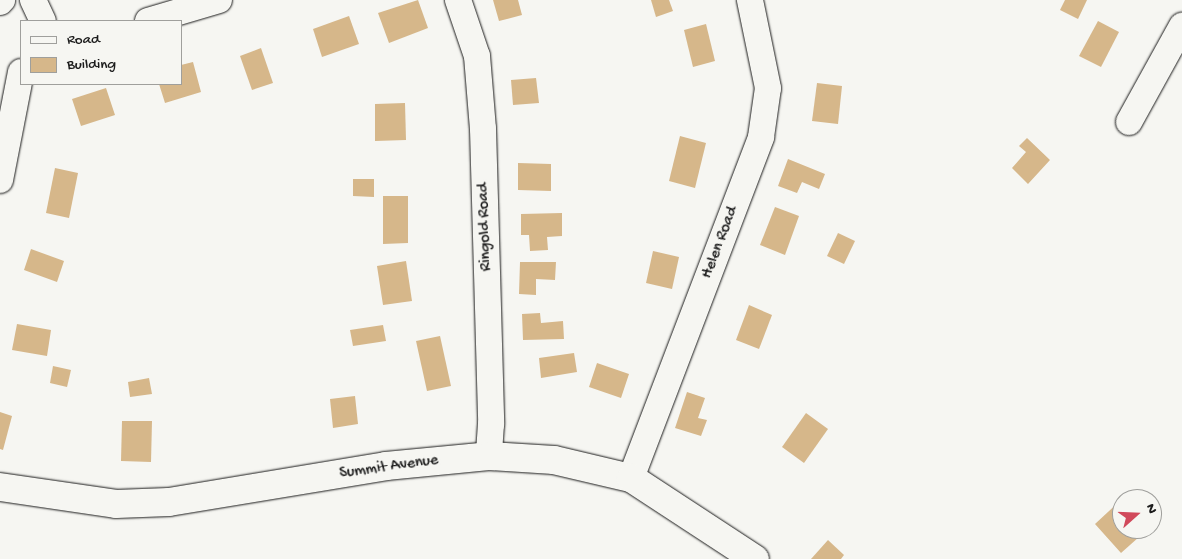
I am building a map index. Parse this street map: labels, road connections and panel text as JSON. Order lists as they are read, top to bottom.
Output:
{
  "streets": {
    "main road": ["Summit Avenue"],
    "street": ["Ringold Road", "Helen Road"]
  },
  "crossings": [
    ["Ringold Road", "Summit Avenue"],
    ["Helen Road", "Summit Avenue"]
  ],
  "legend": ["Road", "Building"],
  "north": "right"
}
